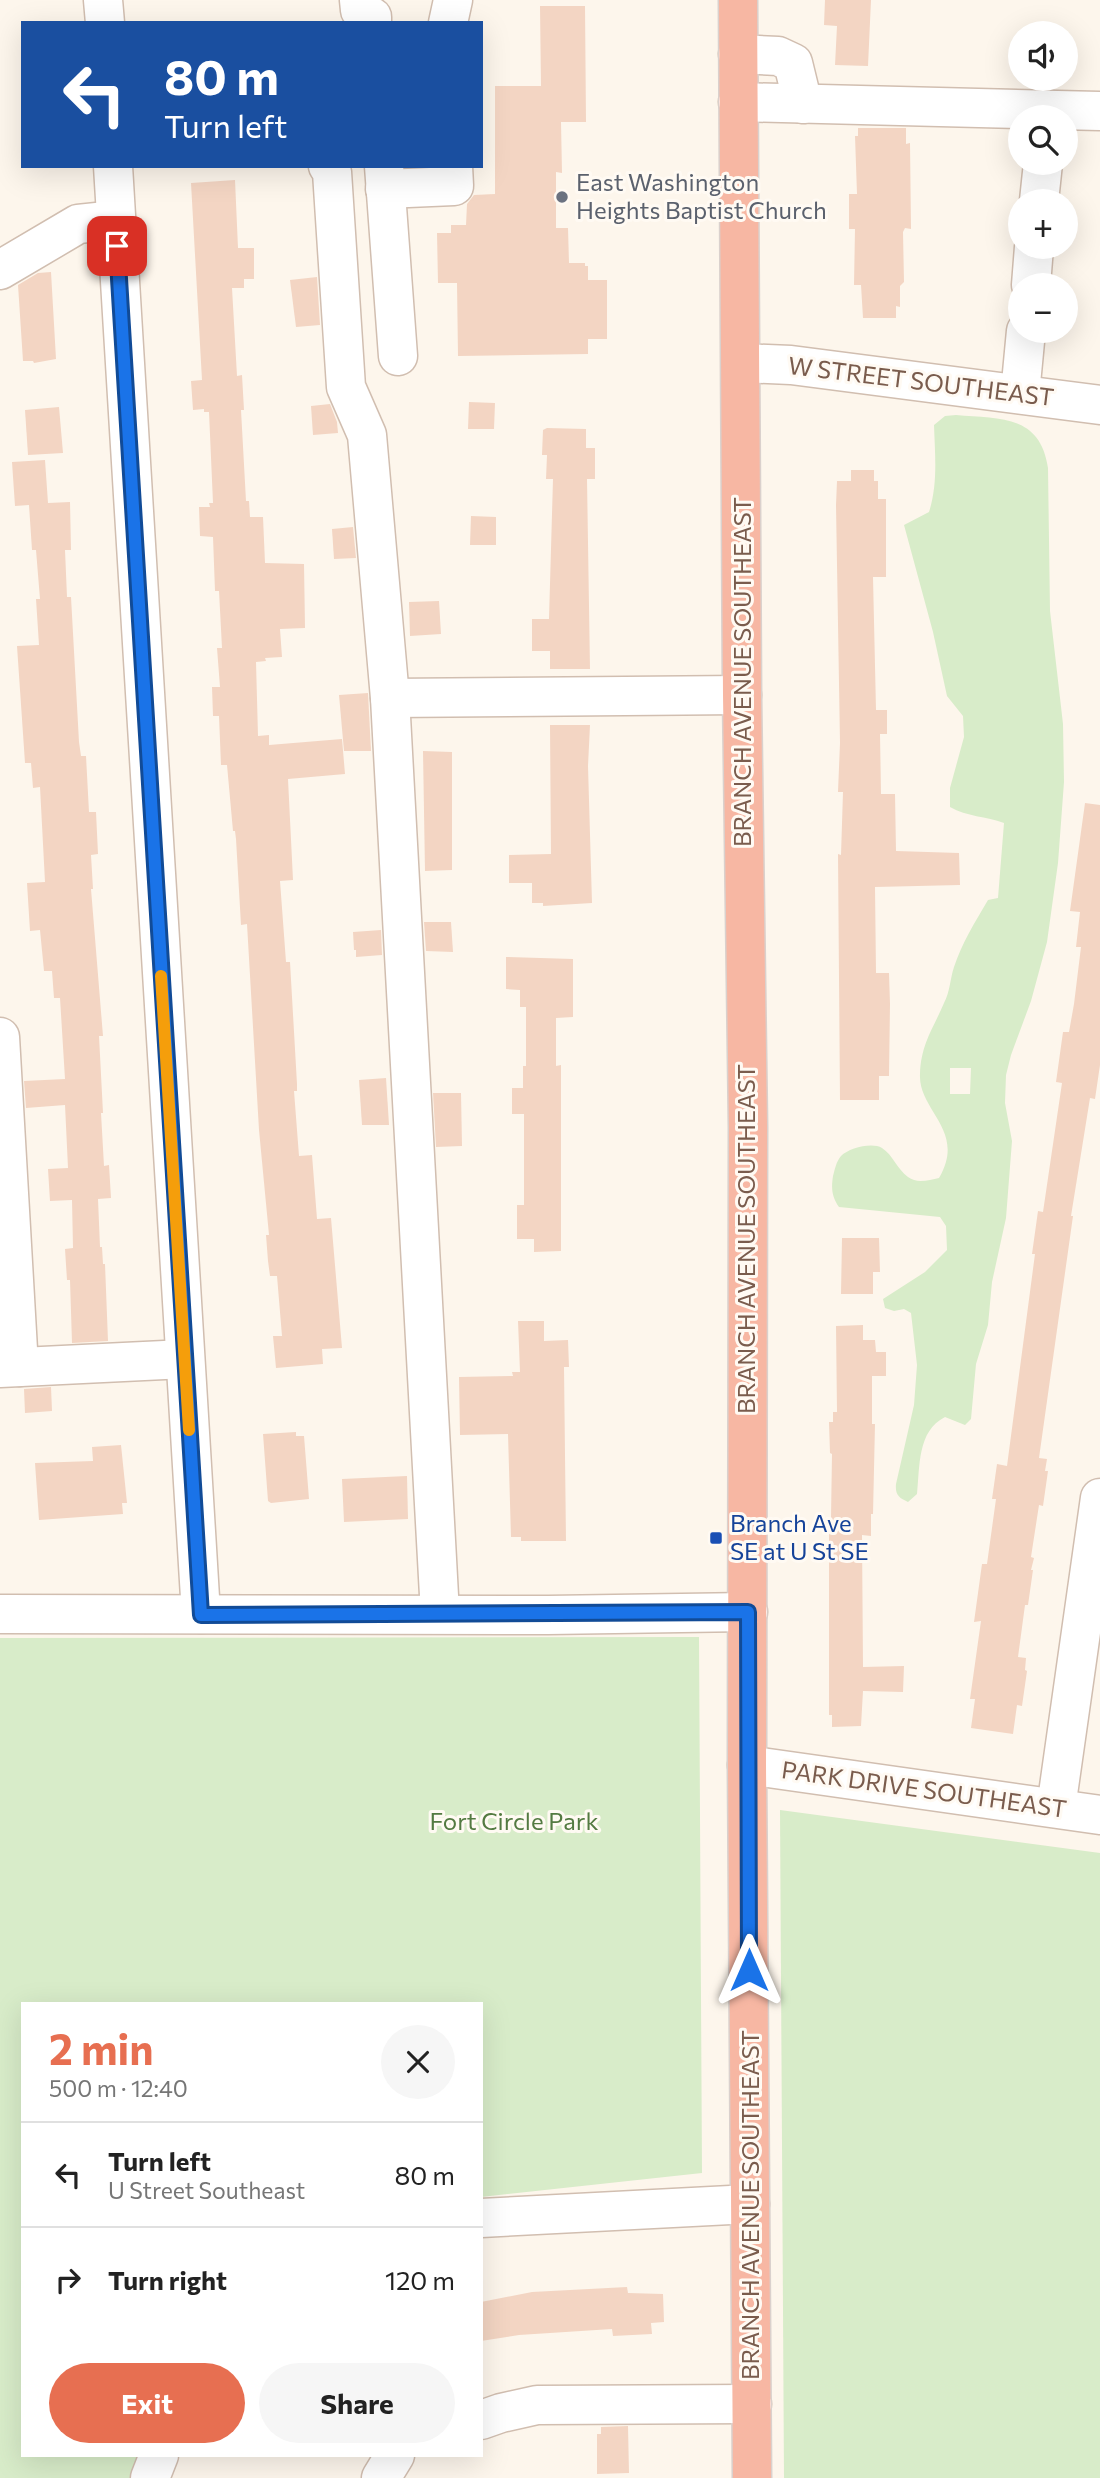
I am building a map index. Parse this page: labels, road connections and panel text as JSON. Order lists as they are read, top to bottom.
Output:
{
  "streets": {
    "highway": ["BRANCH AVENUE SOUTHEAST"],
    "street": ["W STREET SOUTHEAST", "PARK DRIVE SOUTHEAST"]
  },
  "crossings": [
    ["W STREET SOUTHEAST", "BRANCH AVENUE SOUTHEAST"],
    ["BRANCH AVENUE SOUTHEAST", "PARK DRIVE SOUTHEAST"]
  ],
  "parks": ["Fort Circle Park"],
  "places": {
    "other": ["East Washington Heights Baptist Church"],
    "transit": ["Branch Ave SE at U St SE"]
  },
  "page": {
    "map_buttons": ["+", "−"],
    "turn": ["80 m", "Turn left"],
    "heading": ["2 min", "500 m · 12:40"],
    "list": [
      {
        "name": "Turn left",
        "note": "U Street Southeast",
        "value": "80 m"
      },
      {
        "name": "Turn right",
        "value": "120 m"
      }
    ],
    "buttons": ["Exit", "Share"]
  }
}
